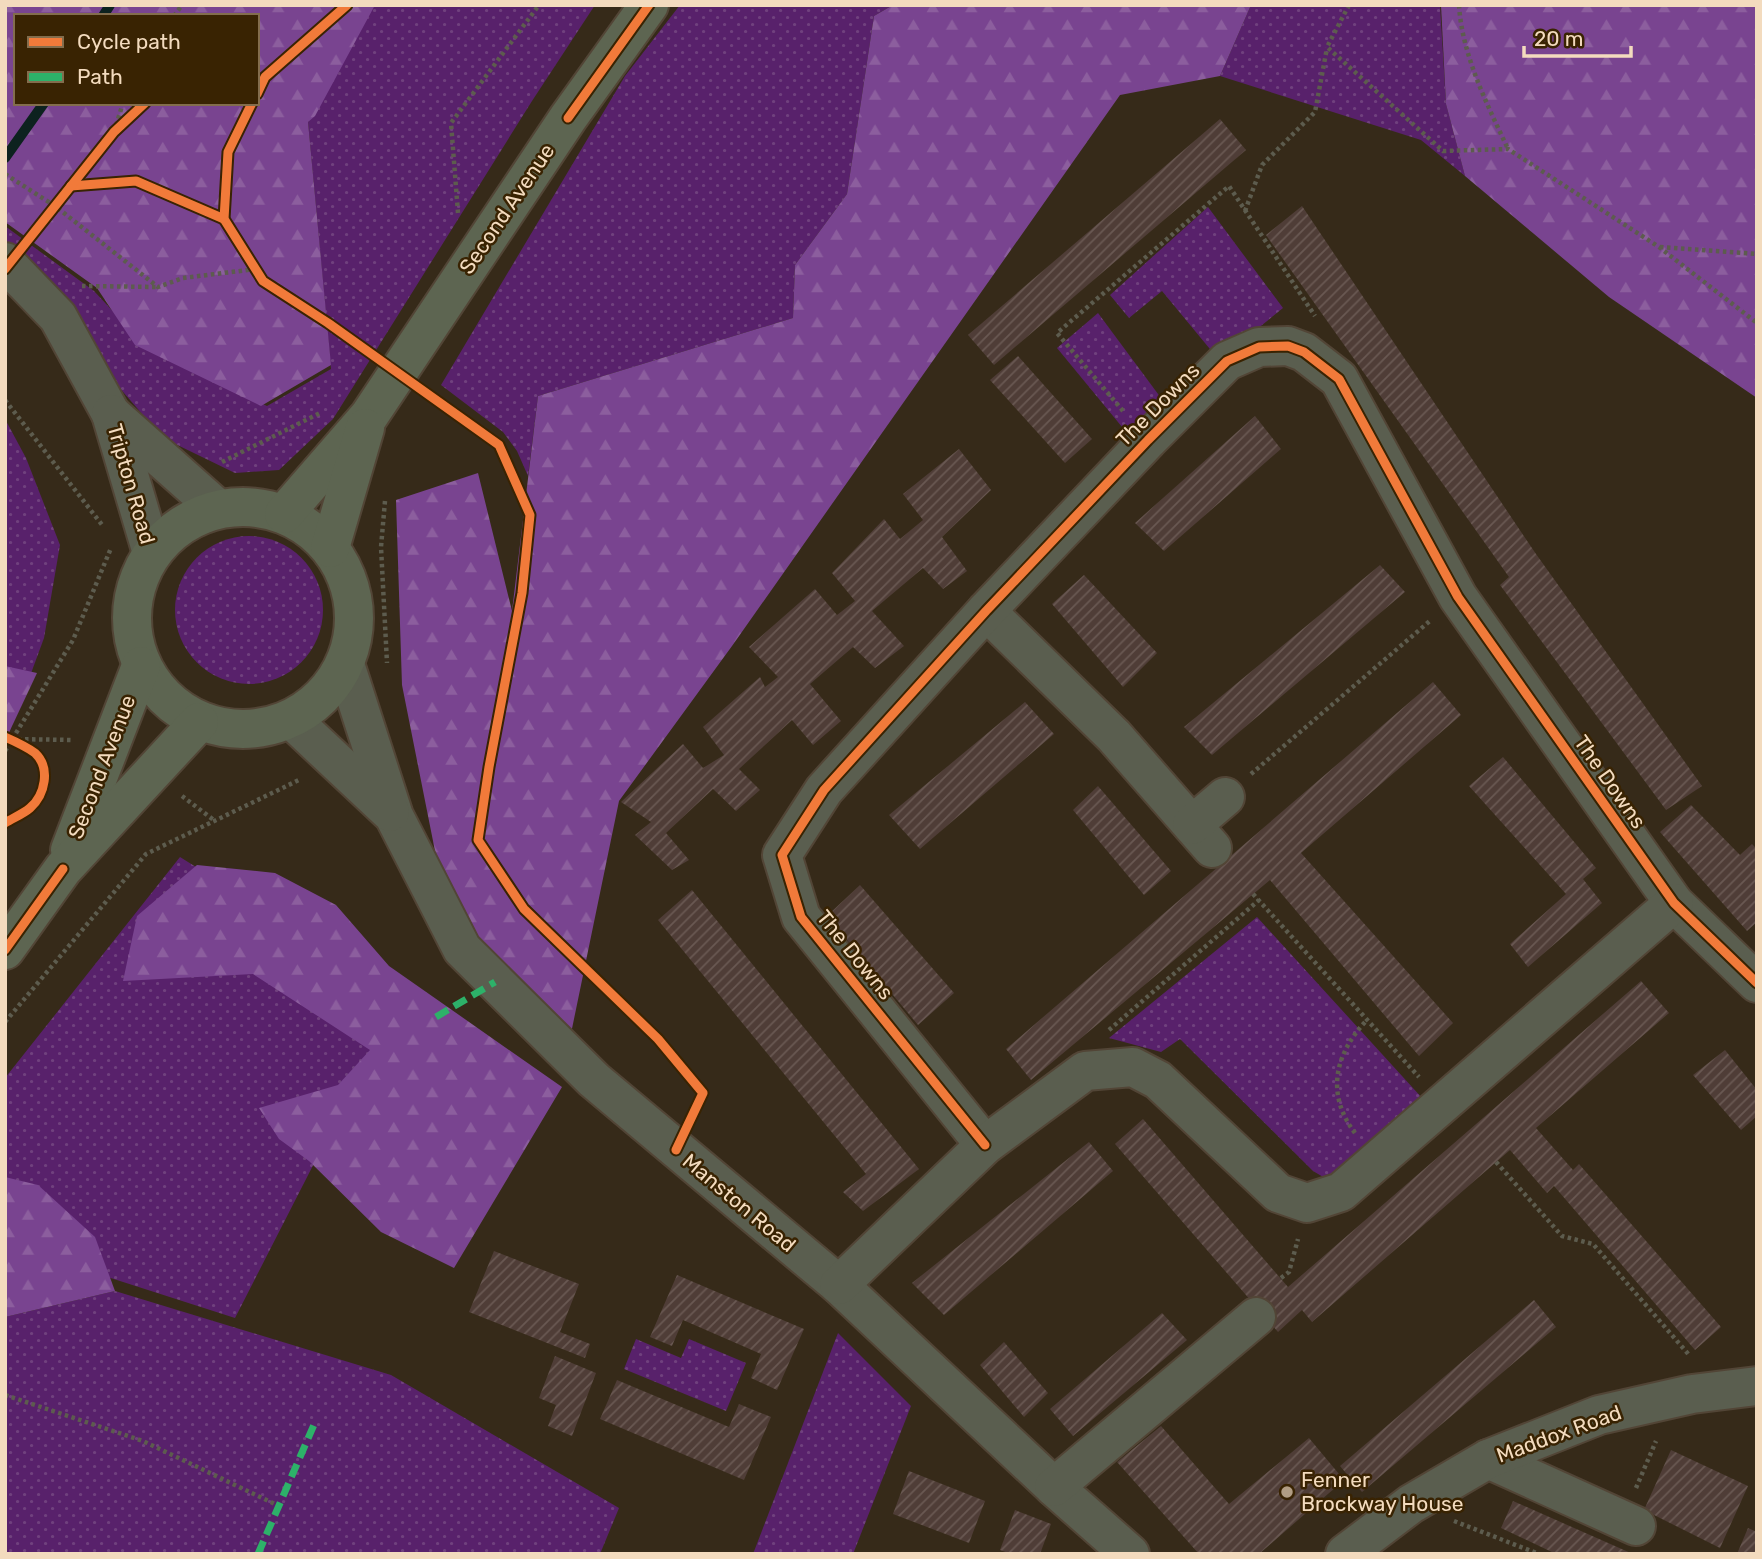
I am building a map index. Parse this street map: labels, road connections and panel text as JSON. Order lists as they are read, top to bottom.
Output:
{
  "streets": {
    "main road": ["Second Avenue"],
    "street": [
      "The Downs",
      "Tripton Road",
      "Manston Road",
      "Maddox Road"
    ]
  },
  "crossings": [
    ["Second Avenue", "Tripton Road"],
    ["Second Avenue", "Manston Road"],
    ["Tripton Road", "Manston Road"]
  ],
  "places": ["Fenner Brockway House"],
  "legend": ["Cycle path", "Path"],
  "scale_bar": "20 m"
}
